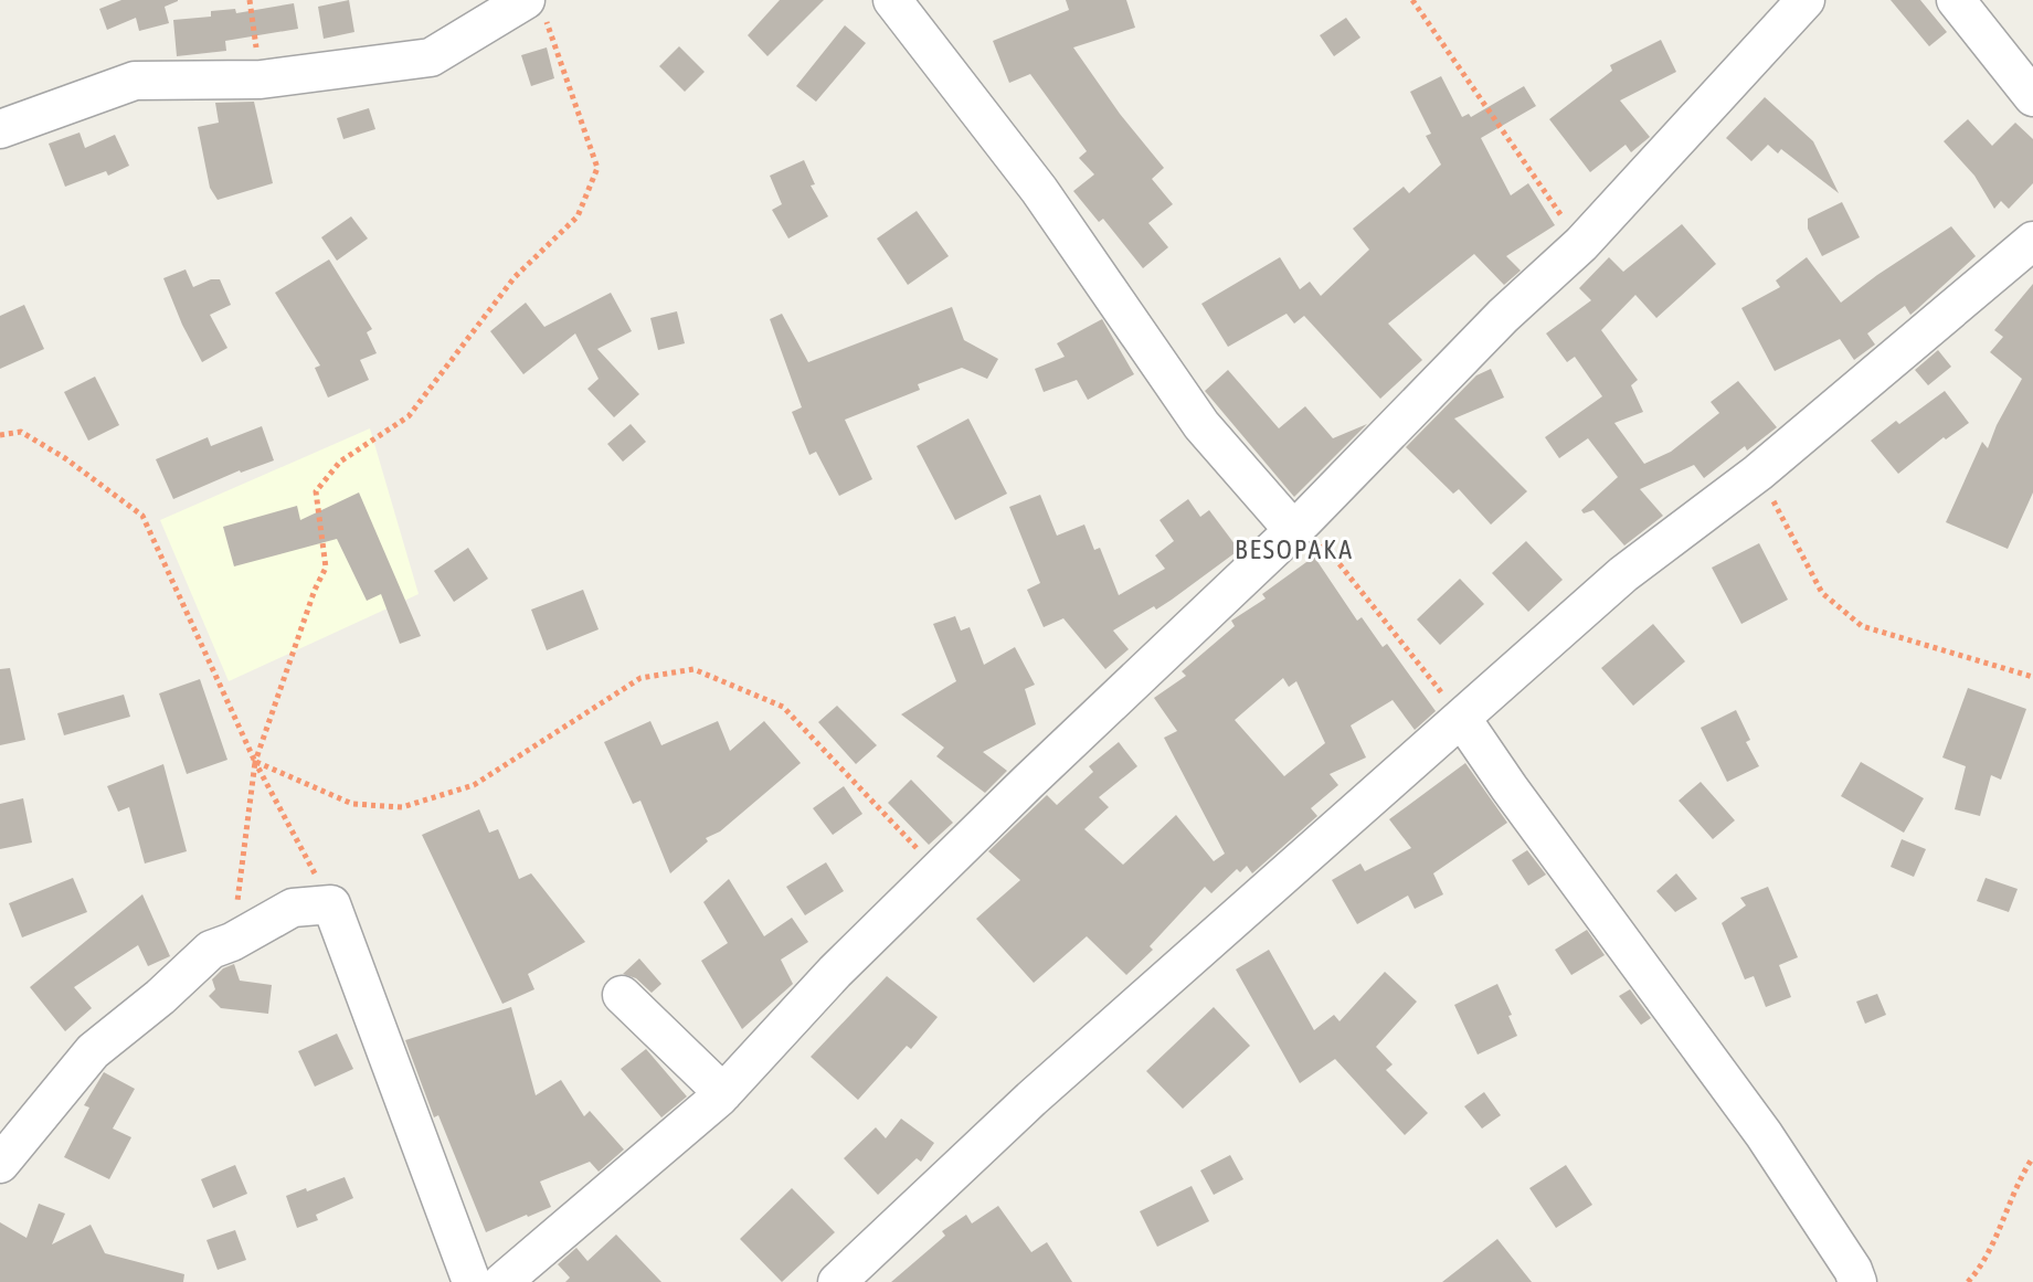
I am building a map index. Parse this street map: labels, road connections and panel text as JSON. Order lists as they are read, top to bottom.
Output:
{
  "districts": ["BESOPAKA"]
}
